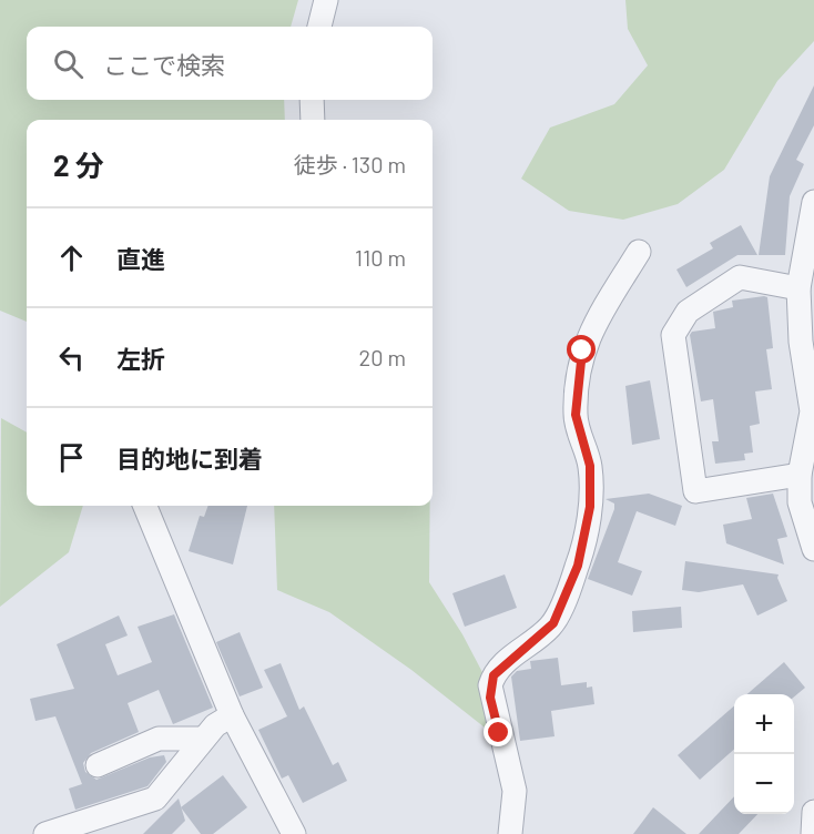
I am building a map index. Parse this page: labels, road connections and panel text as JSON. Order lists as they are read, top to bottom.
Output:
{
  "page": {
    "search": "ここで検索",
    "heading": ["2 分", "徒歩 · 130 m"],
    "list": [
      ["直進", "110 m"],
      ["左折", "20 m"],
      "目的地に到着"
    ],
    "map_buttons": ["+", "−"]
  }
}
